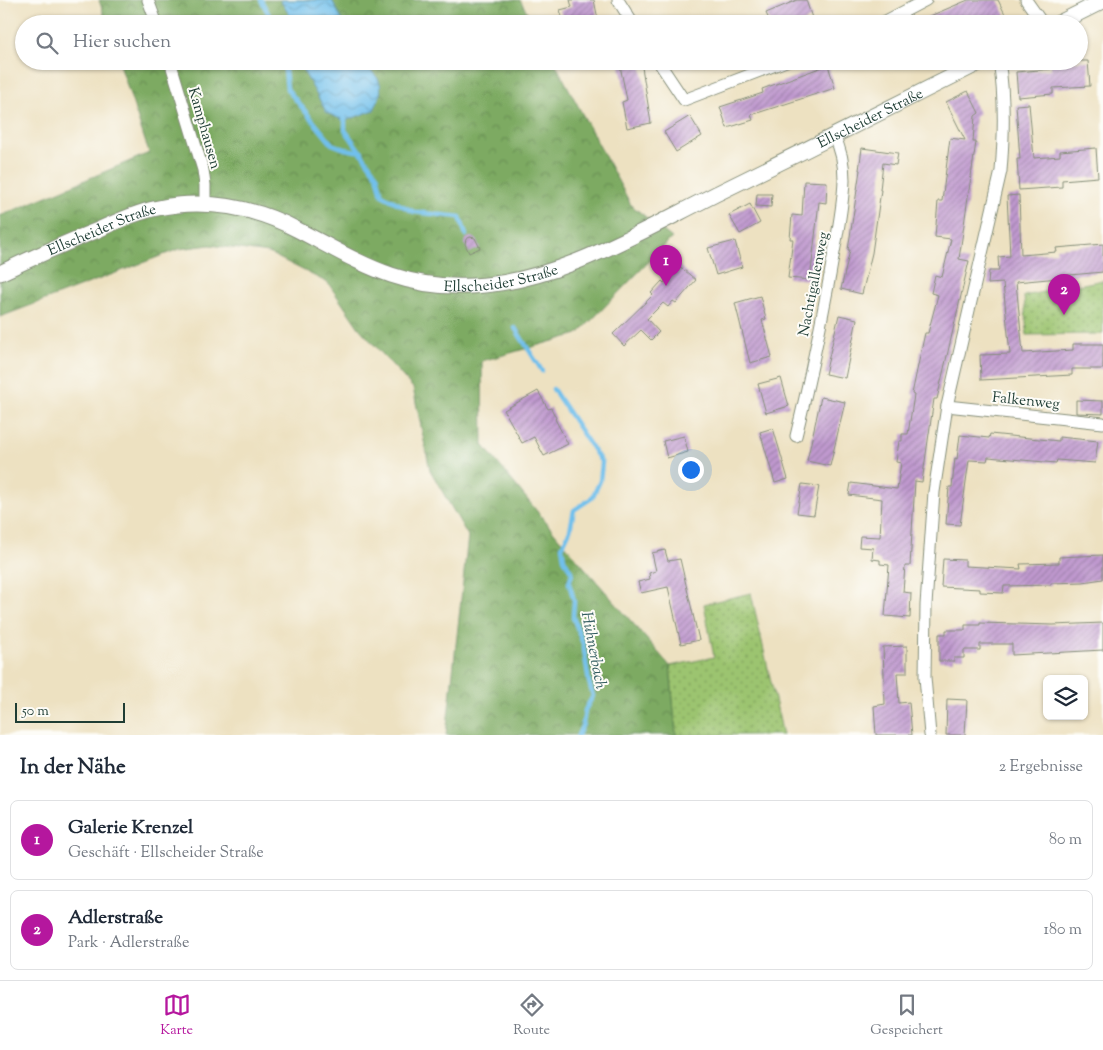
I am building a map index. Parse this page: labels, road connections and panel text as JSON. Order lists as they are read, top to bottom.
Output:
{
  "streets": {
    "street": [
      "Ellscheider Straße",
      "Kamphausen",
      "Nachtigallenweg",
      "Falkenweg"
    ]
  },
  "crossings": [
    ["Ellscheider Straße", "Kamphausen"],
    ["Ellscheider Straße", "Nachtigallenweg"]
  ],
  "water": ["Hühnerbach"],
  "scale_bar": "50 m",
  "page": {
    "search": "Hier suchen",
    "pins": ["1", "2"],
    "scale": "50 m",
    "heading": ["In der Nähe", "2 Ergebnisse"],
    "list": [
      {
        "mark": "1",
        "name": "Galerie Krenzel",
        "note": "Geschäft · Ellscheider Straße",
        "value": "80 m"
      },
      {
        "mark": "2",
        "name": "Adlerstraße",
        "note": "Park · Adlerstraße",
        "value": "180 m"
      }
    ],
    "nav": ["Karte", "Route", "Gespeichert"]
  }
}
